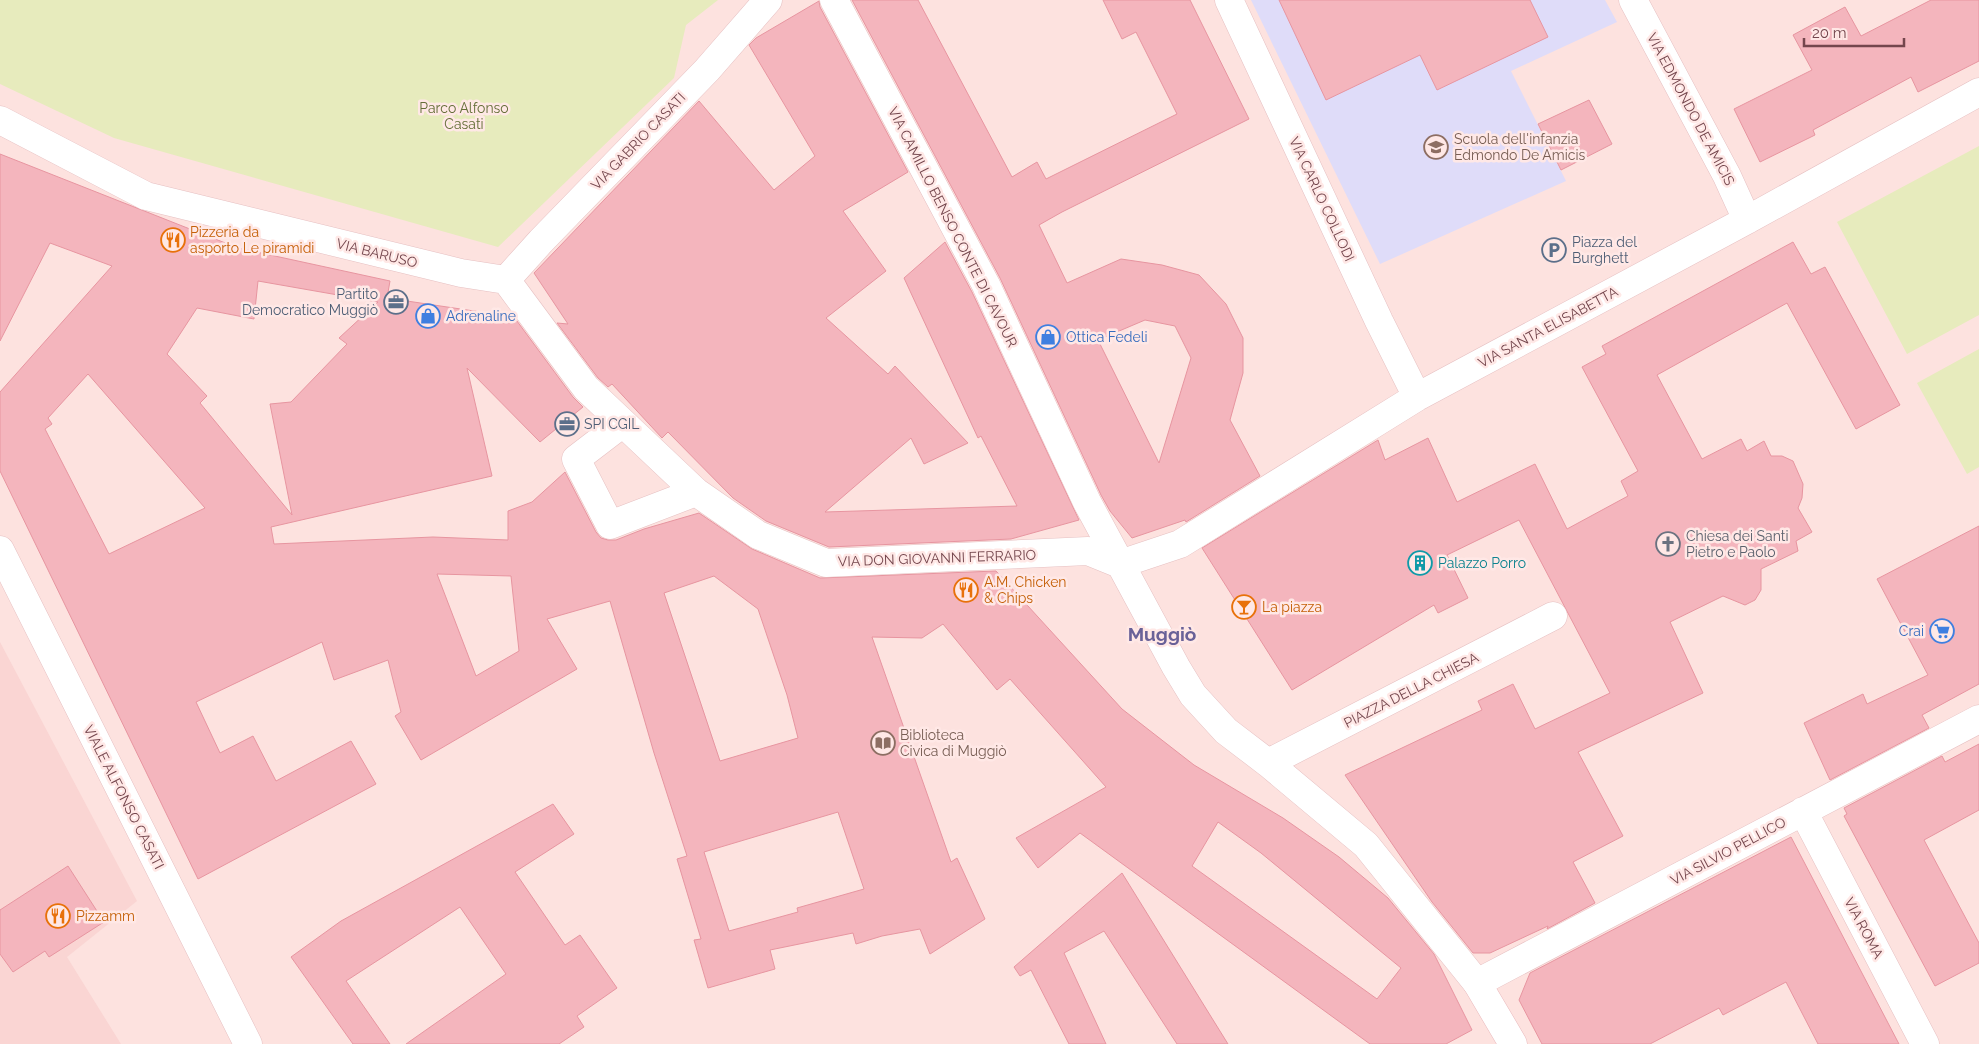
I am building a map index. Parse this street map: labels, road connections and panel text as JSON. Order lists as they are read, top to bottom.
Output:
{
  "streets": {
    "street": [
      "VIA EDMONDO DE AMICIS",
      "VIA GABRIO CASATI",
      "VIA CARLO COLLODI",
      "VIA CAMILLO BENSO CONTE DI CAVOUR",
      "VIA BARUSO",
      "VIA SANTA ELISABETTA",
      "VIA DON GIOVANNI FERRARIO",
      "PIAZZA DELLA CHIESA",
      "VIALE ALFONSO CASATI",
      "VIA SILVIO PELLICO",
      "VIA ROMA"
    ]
  },
  "crossings": [
    ["VIA EDMONDO DE AMICIS", "VIA SANTA ELISABETTA"],
    ["VIA GABRIO CASATI", "VIA BARUSO"],
    ["VIA GABRIO CASATI", "VIA DON GIOVANNI FERRARIO"],
    ["VIA CARLO COLLODI", "VIA SANTA ELISABETTA"],
    ["VIA CAMILLO BENSO CONTE DI CAVOUR", "VIA SANTA ELISABETTA"],
    ["VIA CAMILLO BENSO CONTE DI CAVOUR", "VIA DON GIOVANNI FERRARIO"],
    ["VIA CAMILLO BENSO CONTE DI CAVOUR", "PIAZZA DELLA CHIESA"],
    ["VIA CAMILLO BENSO CONTE DI CAVOUR", "VIA SILVIO PELLICO"],
    ["VIA BARUSO", "VIA DON GIOVANNI FERRARIO"],
    ["VIA SANTA ELISABETTA", "VIA DON GIOVANNI FERRARIO"],
    ["VIA SILVIO PELLICO", "VIA ROMA"]
  ],
  "districts": ["Muggiò"],
  "parks": ["Parco Alfonso Casati"],
  "places": {
    "school or university": ["Scuola dell'infanzia Edmondo De Amicis"],
    "restaurant": ["Pizzeria da asporto Le piramidi", "A.M. Chicken & Chips", "Pizzamm"],
    "parking": ["Piazza del Burghett"],
    "office": ["Partito Democratico Muggiò", "SPI CGIL"],
    "shop": ["Adrenaline", "Ottica Fedeli"],
    "church": ["Chiesa dei Santi Pietro e Paolo"],
    "building": ["Palazzo Porro"],
    "bar": ["La piazza"],
    "supermarket": ["Crai"],
    "library": ["Biblioteca Civica di Muggiò"]
  },
  "scale_bar": "20 m"
}
